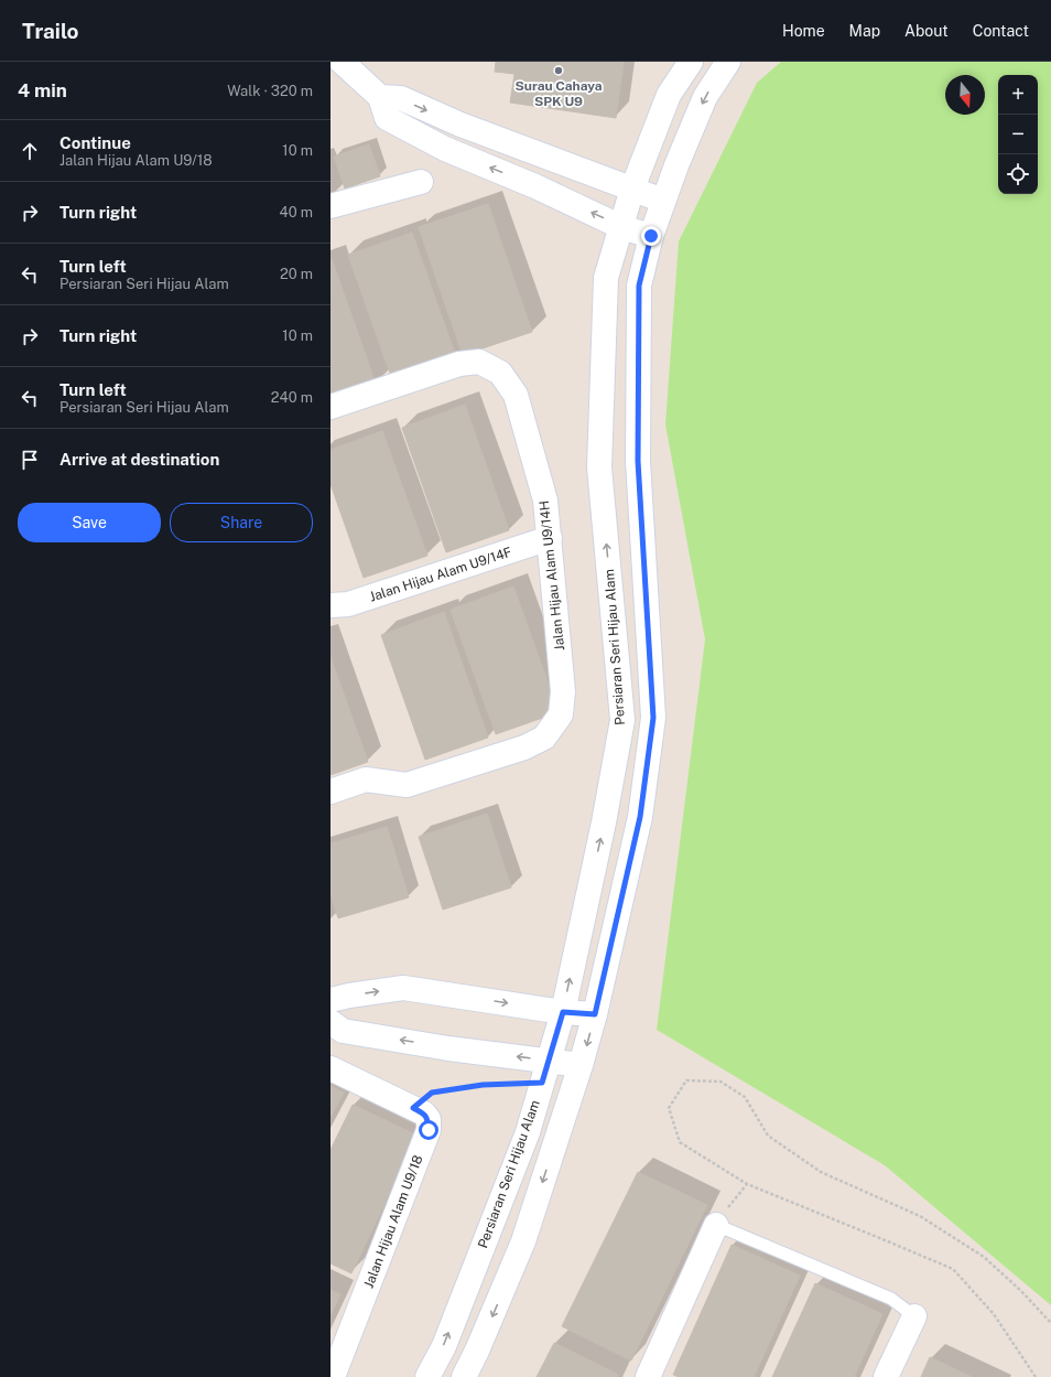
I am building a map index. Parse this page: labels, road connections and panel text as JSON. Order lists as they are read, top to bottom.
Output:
{
  "streets": {
    "street": [
      "Jalan Hijau Alam U9/14F",
      "Jalan Hijau Alam U9/14H",
      "Persiaran Seri Hijau Alam",
      "Jalan Hijau Alam U9/18"
    ]
  },
  "crossings": [
    ["Jalan Hijau Alam U9/14F", "Jalan Hijau Alam U9/14H"]
  ],
  "places": ["Surau Cahaya SPK U9"],
  "north": "bottom",
  "page": {
    "header": "Trailo",
    "nav": [
      "Home",
      "Map",
      "About",
      "Contact"
    ],
    "heading": ["4 min", "Walk · 320 m"],
    "map_buttons": ["+", "−"],
    "list": [
      ["Continue", "Jalan Hijau Alam U9/18", "10 m"],
      ["Turn right", "40 m"],
      ["Turn left", "Persiaran Seri Hijau Alam", "20 m"],
      ["Turn right", "10 m"],
      ["Turn left", "Persiaran Seri Hijau Alam", "240 m"],
      "Arrive at destination"
    ],
    "buttons": ["Save", "Share"]
  }
}
